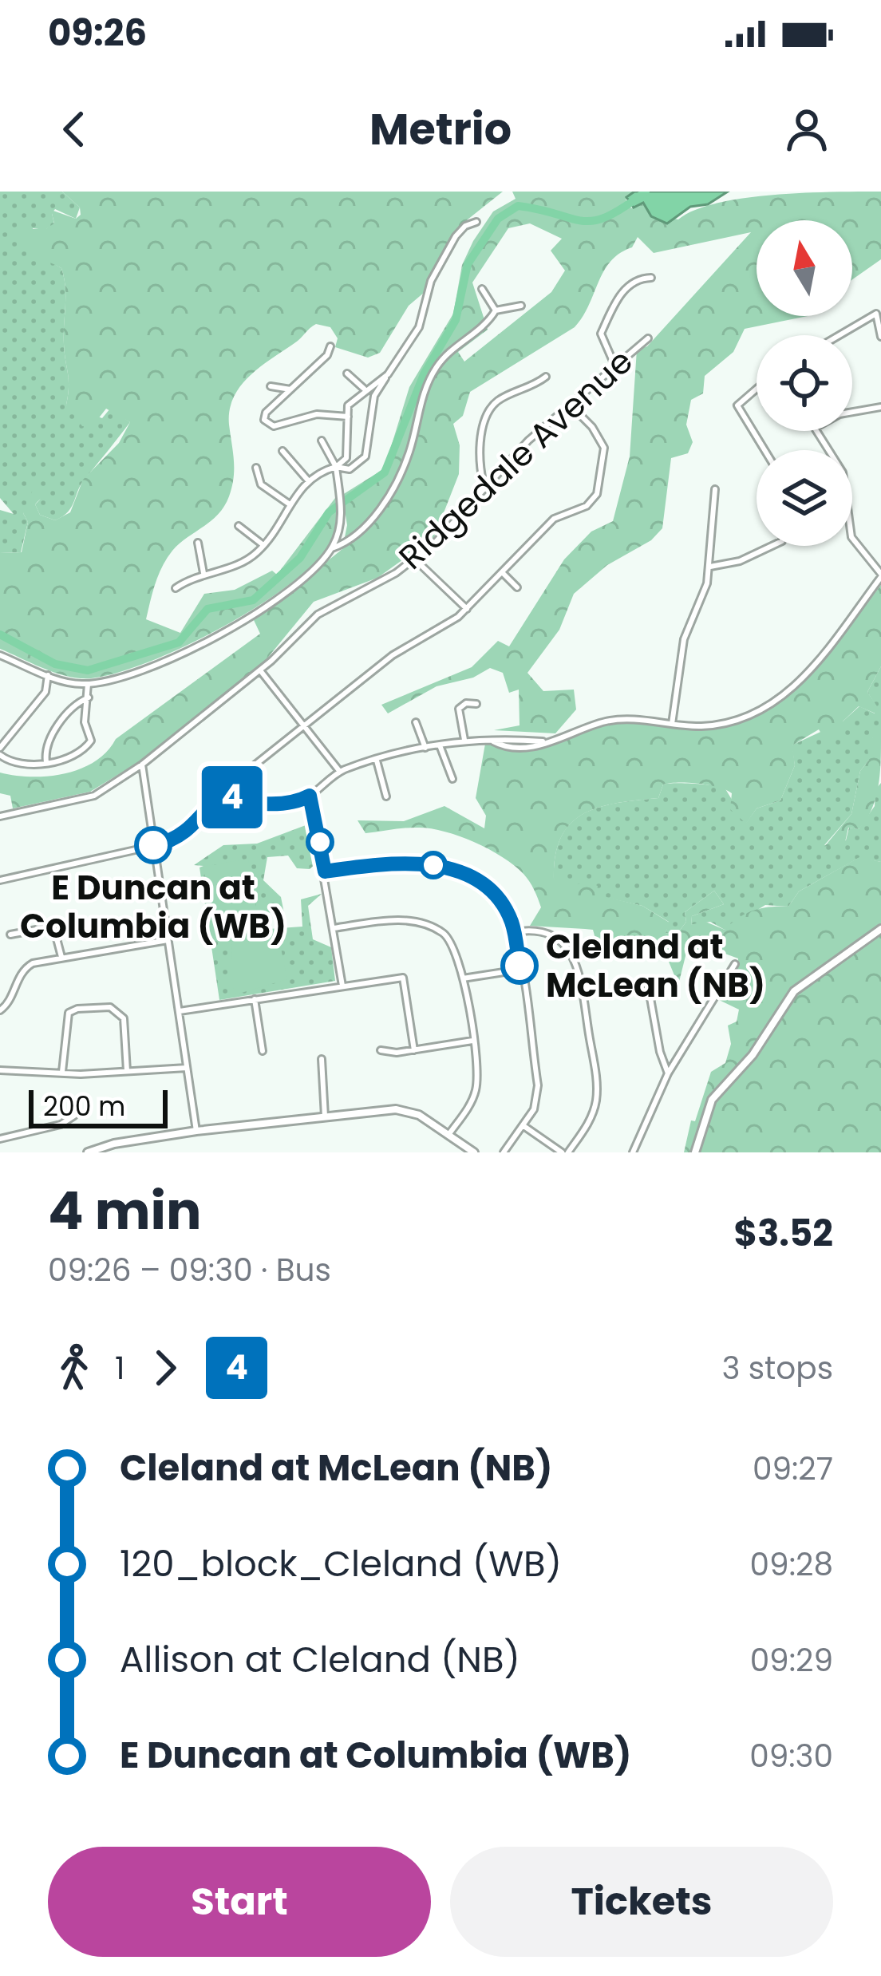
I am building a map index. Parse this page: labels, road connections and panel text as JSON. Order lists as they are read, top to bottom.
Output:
{
  "streets": {
    "street": ["Ridgedale Avenue"]
  },
  "places": ["E Duncan at Columbia (WB)", "Cleland at McLean (NB)"],
  "lines": ["bus line 4"],
  "scale_bar": "200 m",
  "north": "top",
  "page": {
    "status": "09:26",
    "header": "Metrio",
    "on_map": "4",
    "scale": "200 m",
    "heading": ["4 min", "09:26 – 09:30 · Bus", "$3.52"],
    "legs": ["1", "4", "3 stops"],
    "list": [
      {
        "name": "Cleland at McLean (NB)",
        "value": "09:27"
      },
      {
        "name": "120_block_Cleland (WB)",
        "value": "09:28"
      },
      {
        "name": "Allison at Cleland (NB)",
        "value": "09:29"
      },
      {
        "name": "E Duncan at Columbia (WB)",
        "value": "09:30"
      }
    ],
    "buttons": ["Start", "Tickets"]
  }
}
